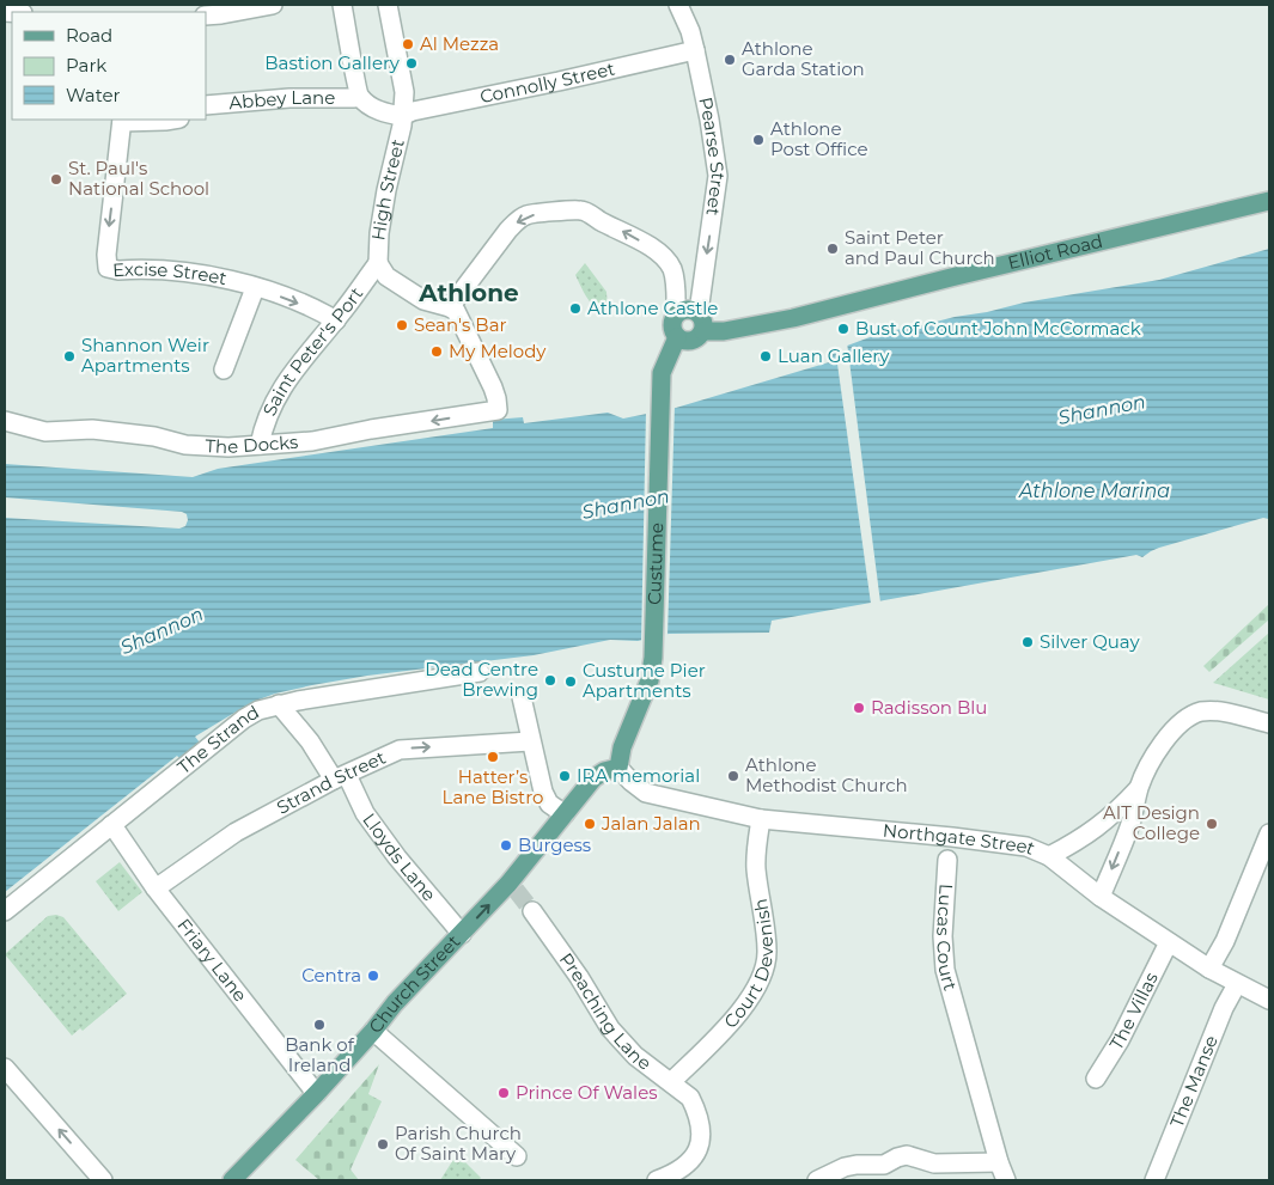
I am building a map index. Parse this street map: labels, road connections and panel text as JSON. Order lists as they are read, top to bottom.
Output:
{
  "streets": {
    "main road": ["Elliot Road", "Custume", "Church Street"],
    "street": [
      "Connolly Street",
      "Abbey Lane",
      "Pearse Street",
      "High Street",
      "Excise Street",
      "Saint Peter's Port",
      "The Docks",
      "The Strand",
      "Strand Street",
      "Northgate Street",
      "Lloyds Lane",
      "Lucas Court",
      "Friary Lane",
      "Court Devenish",
      "Preaching Lane",
      "The Villas",
      "The Manse"
    ]
  },
  "crossings": [
    ["Connolly Street", "Abbey Lane"],
    ["Connolly Street", "Pearse Street"],
    ["Connolly Street", "High Street"],
    ["Abbey Lane", "High Street"],
    ["Pearse Street", "Elliot Road"],
    ["Pearse Street", "Custume"],
    ["High Street", "Saint Peter's Port"],
    ["Elliot Road", "Custume"],
    ["Excise Street", "Saint Peter's Port"],
    ["Saint Peter's Port", "The Docks"],
    ["Custume", "Northgate Street"],
    ["Custume", "Church Street"],
    ["The Strand", "Lloyds Lane"],
    ["The Strand", "Friary Lane"],
    ["Strand Street", "Lloyds Lane"],
    ["Strand Street", "Friary Lane"],
    ["Northgate Street", "Court Devenish"],
    ["Northgate Street", "Church Street"],
    ["Northgate Street", "The Villas"],
    ["Northgate Street", "The Manse"],
    ["Lloyds Lane", "Church Street"],
    ["Friary Lane", "Church Street"],
    ["Court Devenish", "Preaching Lane"]
  ],
  "one_way": ["Pearse Street", "Strand Street"],
  "districts": ["Athlone"],
  "water": ["Shannon", "Athlone Marina"],
  "places": [
    "Al Mezza",
    "Athlone Garda Station",
    "Bastion Gallery",
    "Athlone Post Office",
    "St. Paul's National School",
    "Saint Peter and Paul Church",
    "Athlone Castle",
    "Sean's Bar",
    "Bust of Count John McCormack",
    "My Melody",
    "Shannon Weir Apartments",
    "Luan Gallery",
    "Silver Quay",
    "Dead Centre Brewing",
    "Custume Pier Apartments",
    "Radisson Blu",
    "Hatter’s Lane Bistro",
    "IRA memorial",
    "Athlone Methodist Church",
    "Jalan Jalan",
    "AIT Design College",
    "Burgess",
    "Centra",
    "Bank of Ireland",
    "Prince Of Wales",
    "Parish Church Of Saint Mary"
  ],
  "legend": ["Road", "Park", "Water"]
}
